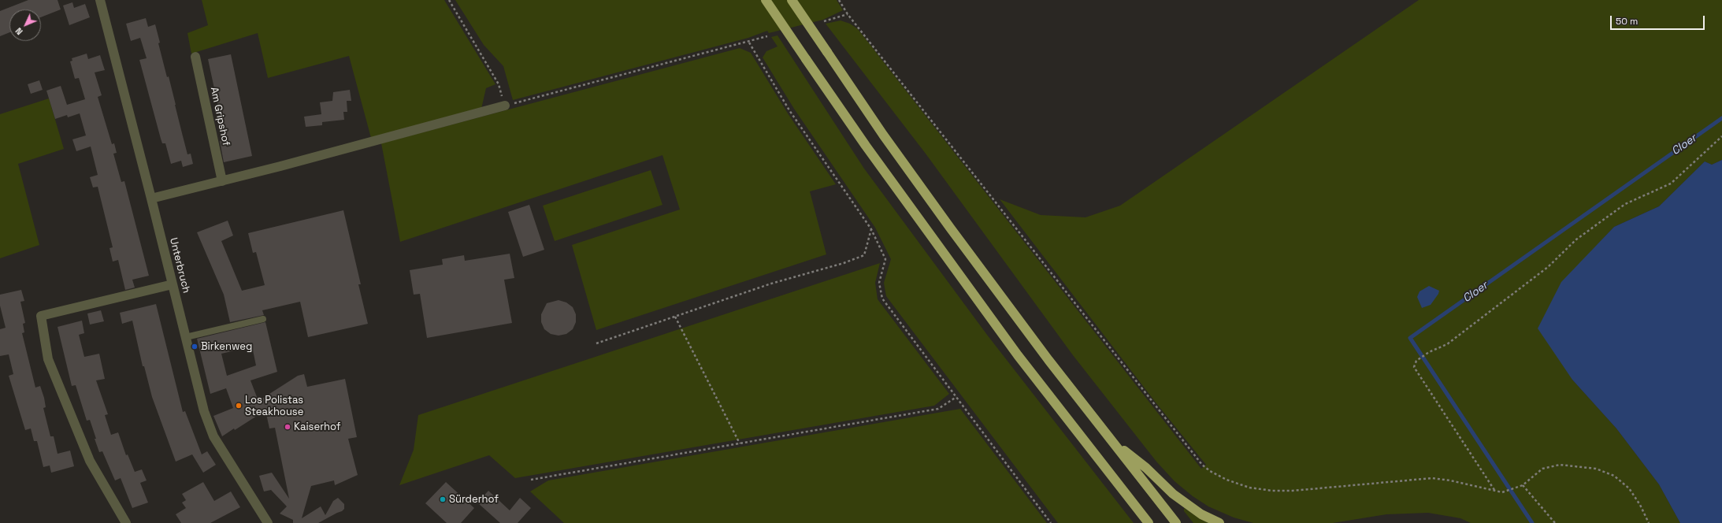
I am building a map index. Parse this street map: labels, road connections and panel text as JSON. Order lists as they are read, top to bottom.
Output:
{
  "streets": {
    "street": ["Am Gripshof", "Unterbruch"]
  },
  "water": ["Cloer"],
  "places": [
    "Birkenweg",
    "Los Polistas Steakhouse",
    "Kaiserhof",
    "Sürderhof"
  ],
  "scale_bar": "50 m",
  "north": "bottom left"
}
